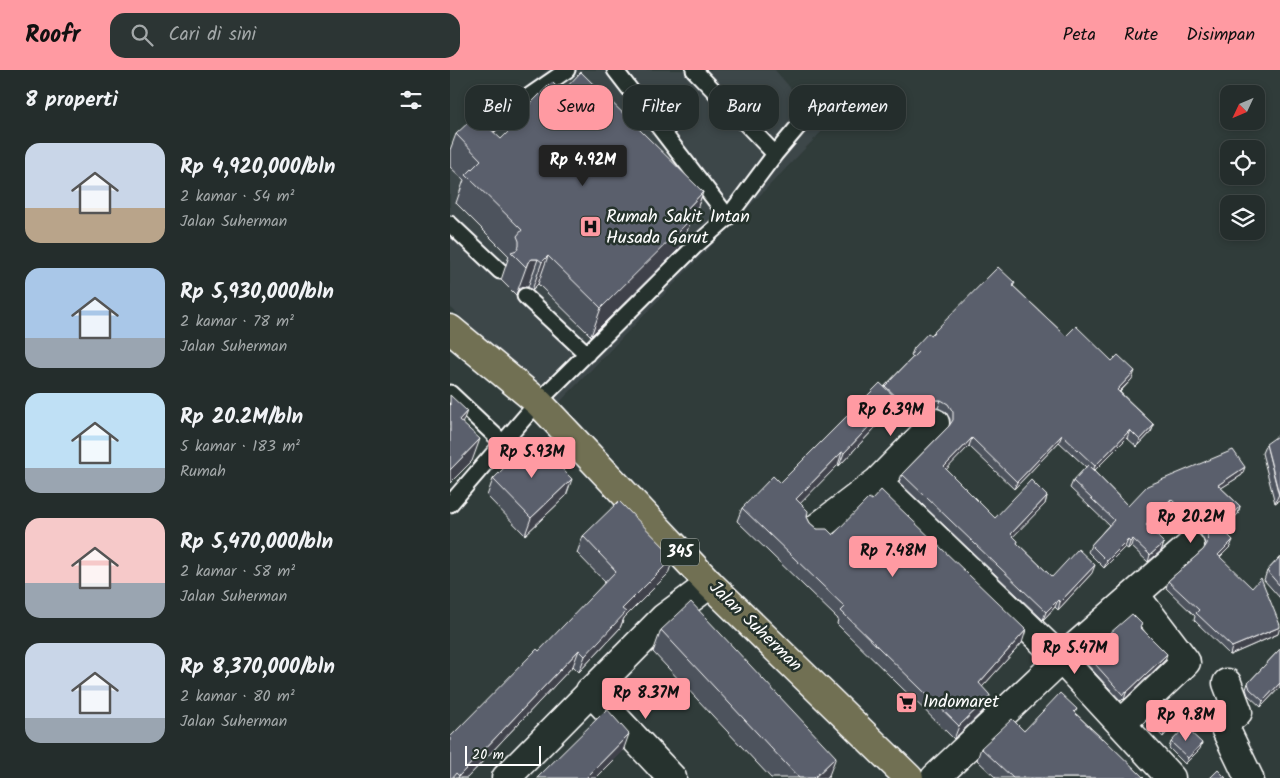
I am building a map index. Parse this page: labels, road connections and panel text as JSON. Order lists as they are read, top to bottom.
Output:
{
  "streets": {
    "main road": ["345", "Jalan Suherman"]
  },
  "places": {
    "hospital": ["Rumah Sakit Intan Husada Garut"],
    "supermarket": ["Indomaret"]
  },
  "scale_bar": "20 m",
  "north": "bottom left",
  "page": {
    "header": "Roofr",
    "search": "Cari di sini",
    "nav": ["Peta", "Rute", "Disimpan"],
    "heading": "8 properti",
    "chip": [
      "Beli",
      "Sewa",
      "Filter",
      "Baru",
      "Apartemen"
    ],
    "list": [
      {
        "name": "Rp 4,920,000/bln",
        "note": "2 kamar · 54 m² · Jalan Suherman"
      },
      {
        "name": "Rp 5,930,000/bln",
        "note": "2 kamar · 78 m² · Jalan Suherman"
      },
      {
        "name": "Rp 20.2M/bln",
        "note": "5 kamar · 183 m² · Rumah"
      },
      {
        "name": "Rp 5,470,000/bln",
        "note": "2 kamar · 58 m² · Jalan Suherman"
      },
      {
        "name": "Rp 8,370,000/bln",
        "note": "2 kamar · 80 m² · Jalan Suherman"
      }
    ],
    "price": [
      "Rp 4.92M",
      "Rp 6.39M",
      "Rp 5.93M",
      "Rp 20.2M",
      "Rp 7.48M",
      "Rp 5.47M",
      "Rp 8.37M",
      "Rp 9.8M"
    ],
    "scale": "20 m"
  }
}
